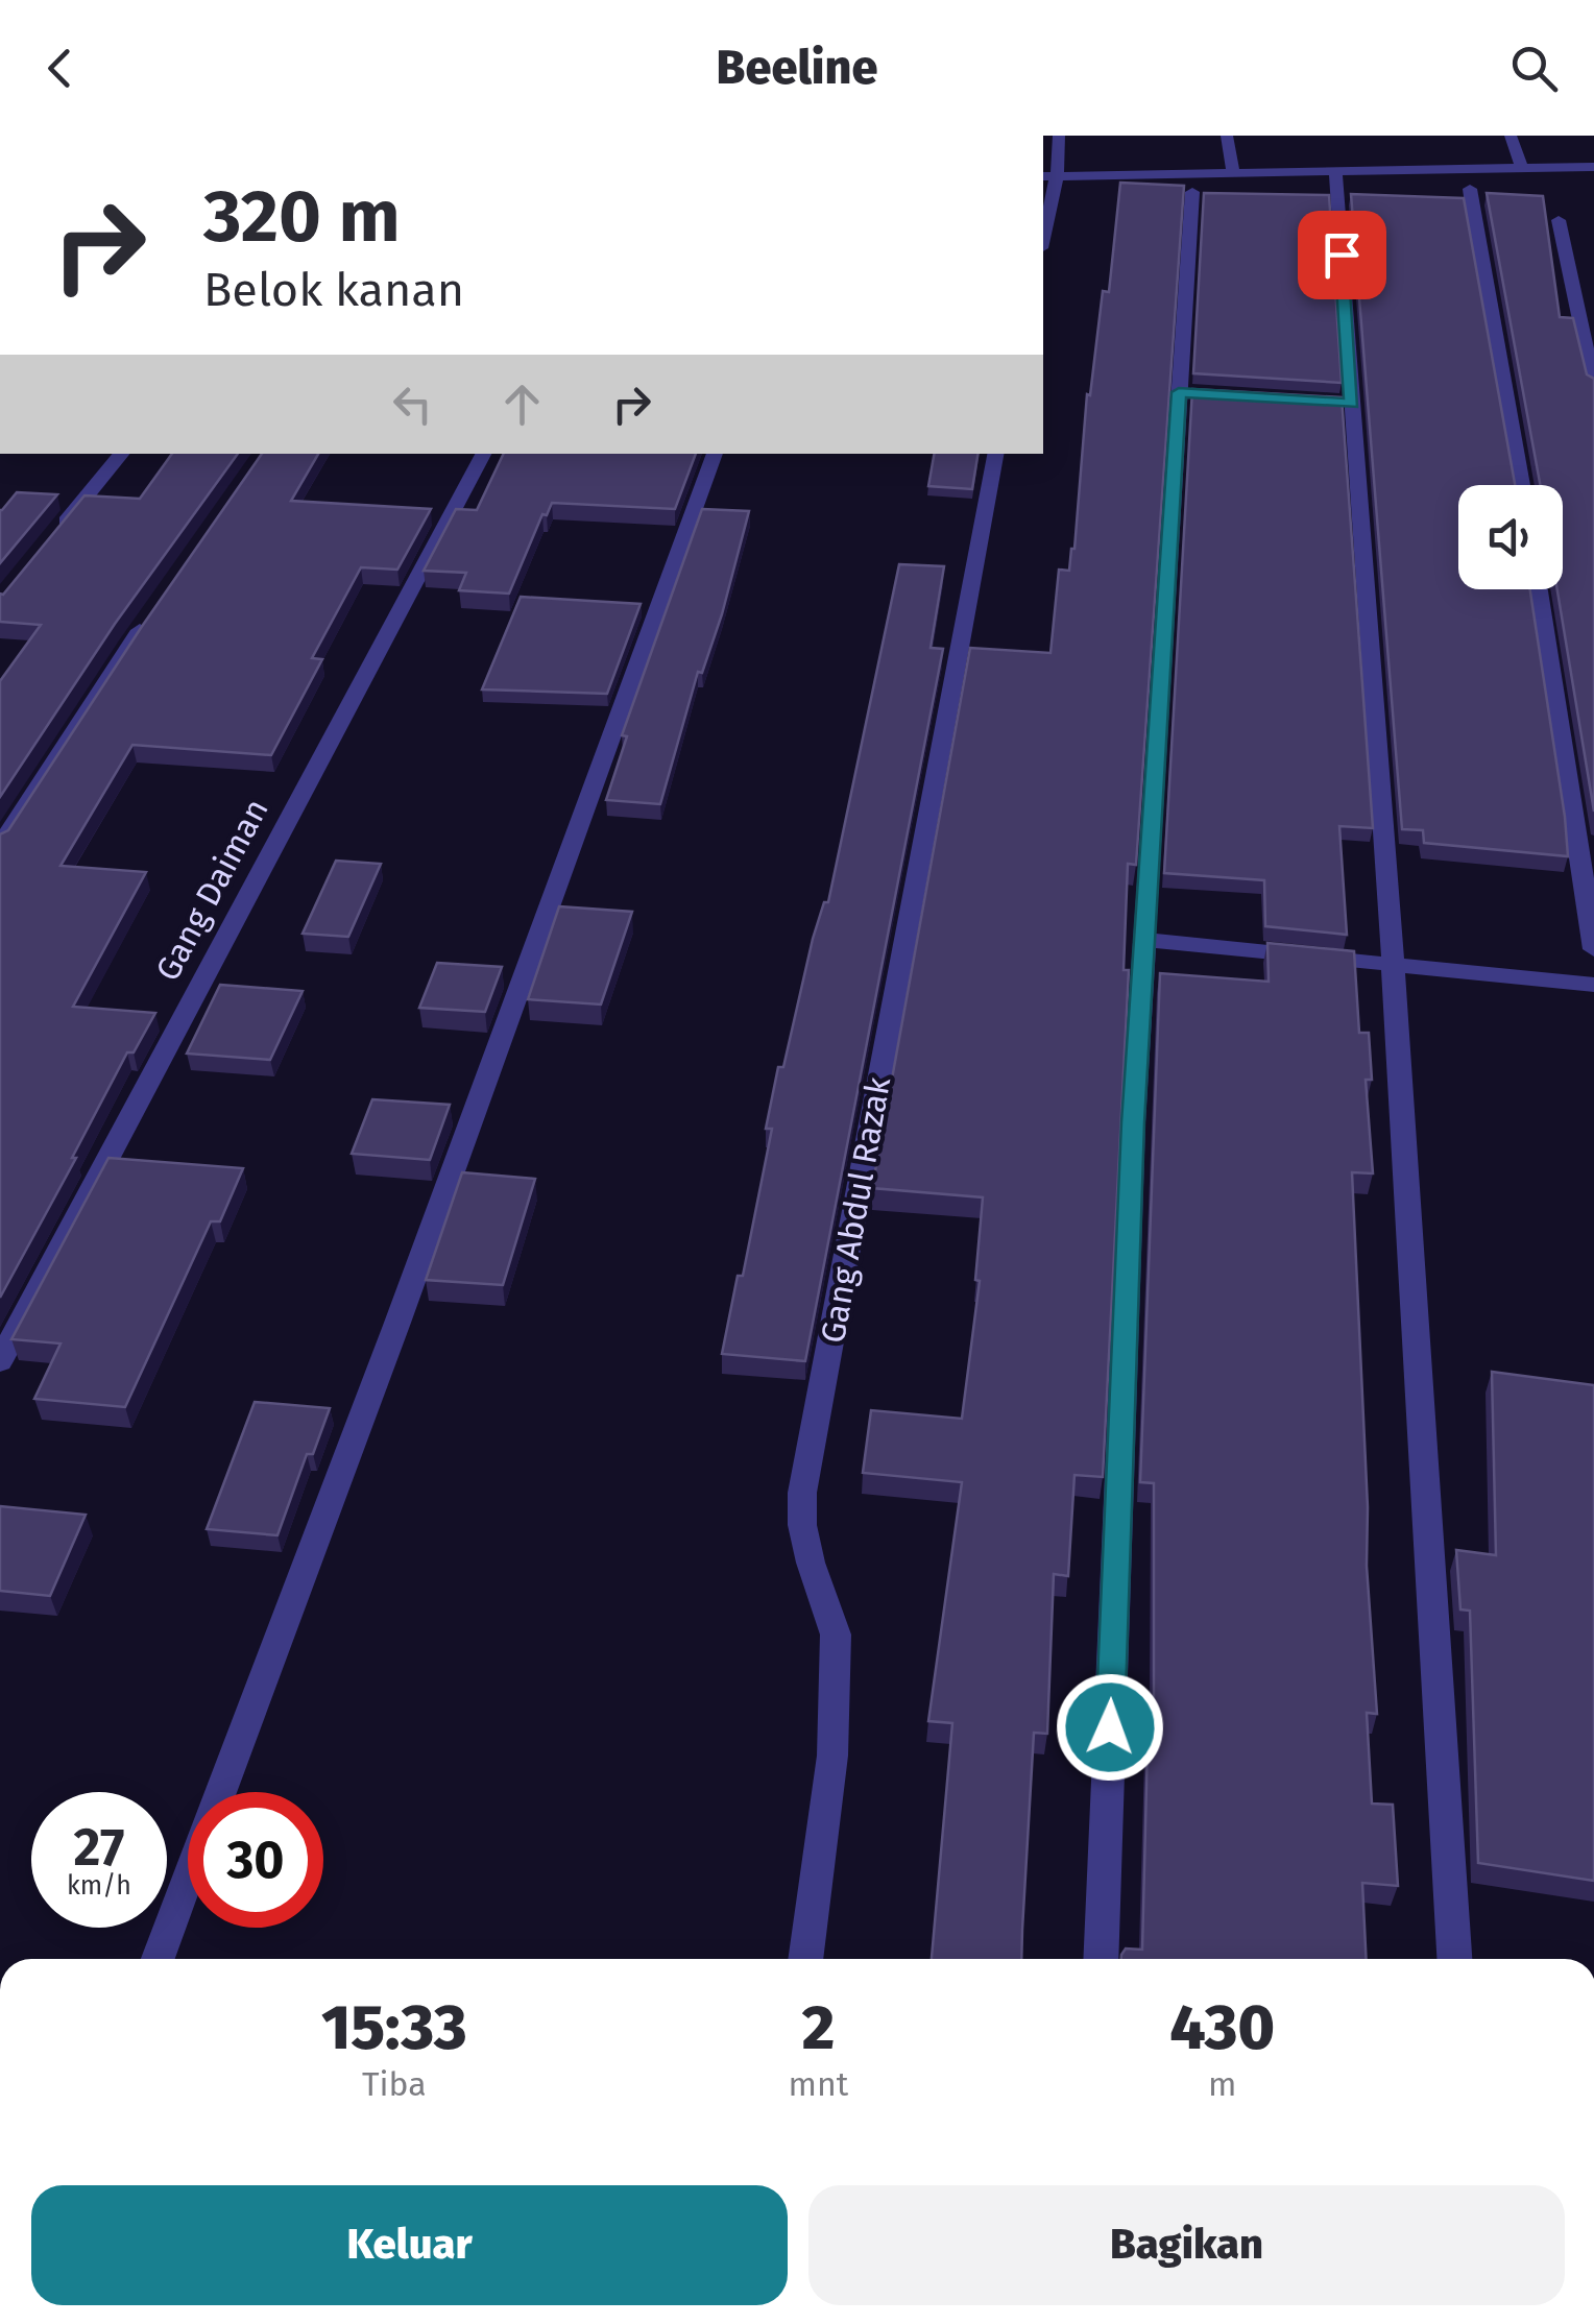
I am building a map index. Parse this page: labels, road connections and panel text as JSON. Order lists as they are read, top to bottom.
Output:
{
  "streets": {
    "street": ["Gang Daiman", "Gang Abdul Razak"]
  },
  "page": {
    "header": "Beeline",
    "turn": ["320 m", "Belok kanan"],
    "speed": "27 km/h",
    "limit": "30",
    "eta": [
      "15:33",
      "Tiba",
      "2",
      "mnt",
      "430",
      "m"
    ],
    "buttons": ["Keluar", "Bagikan"]
  }
}
